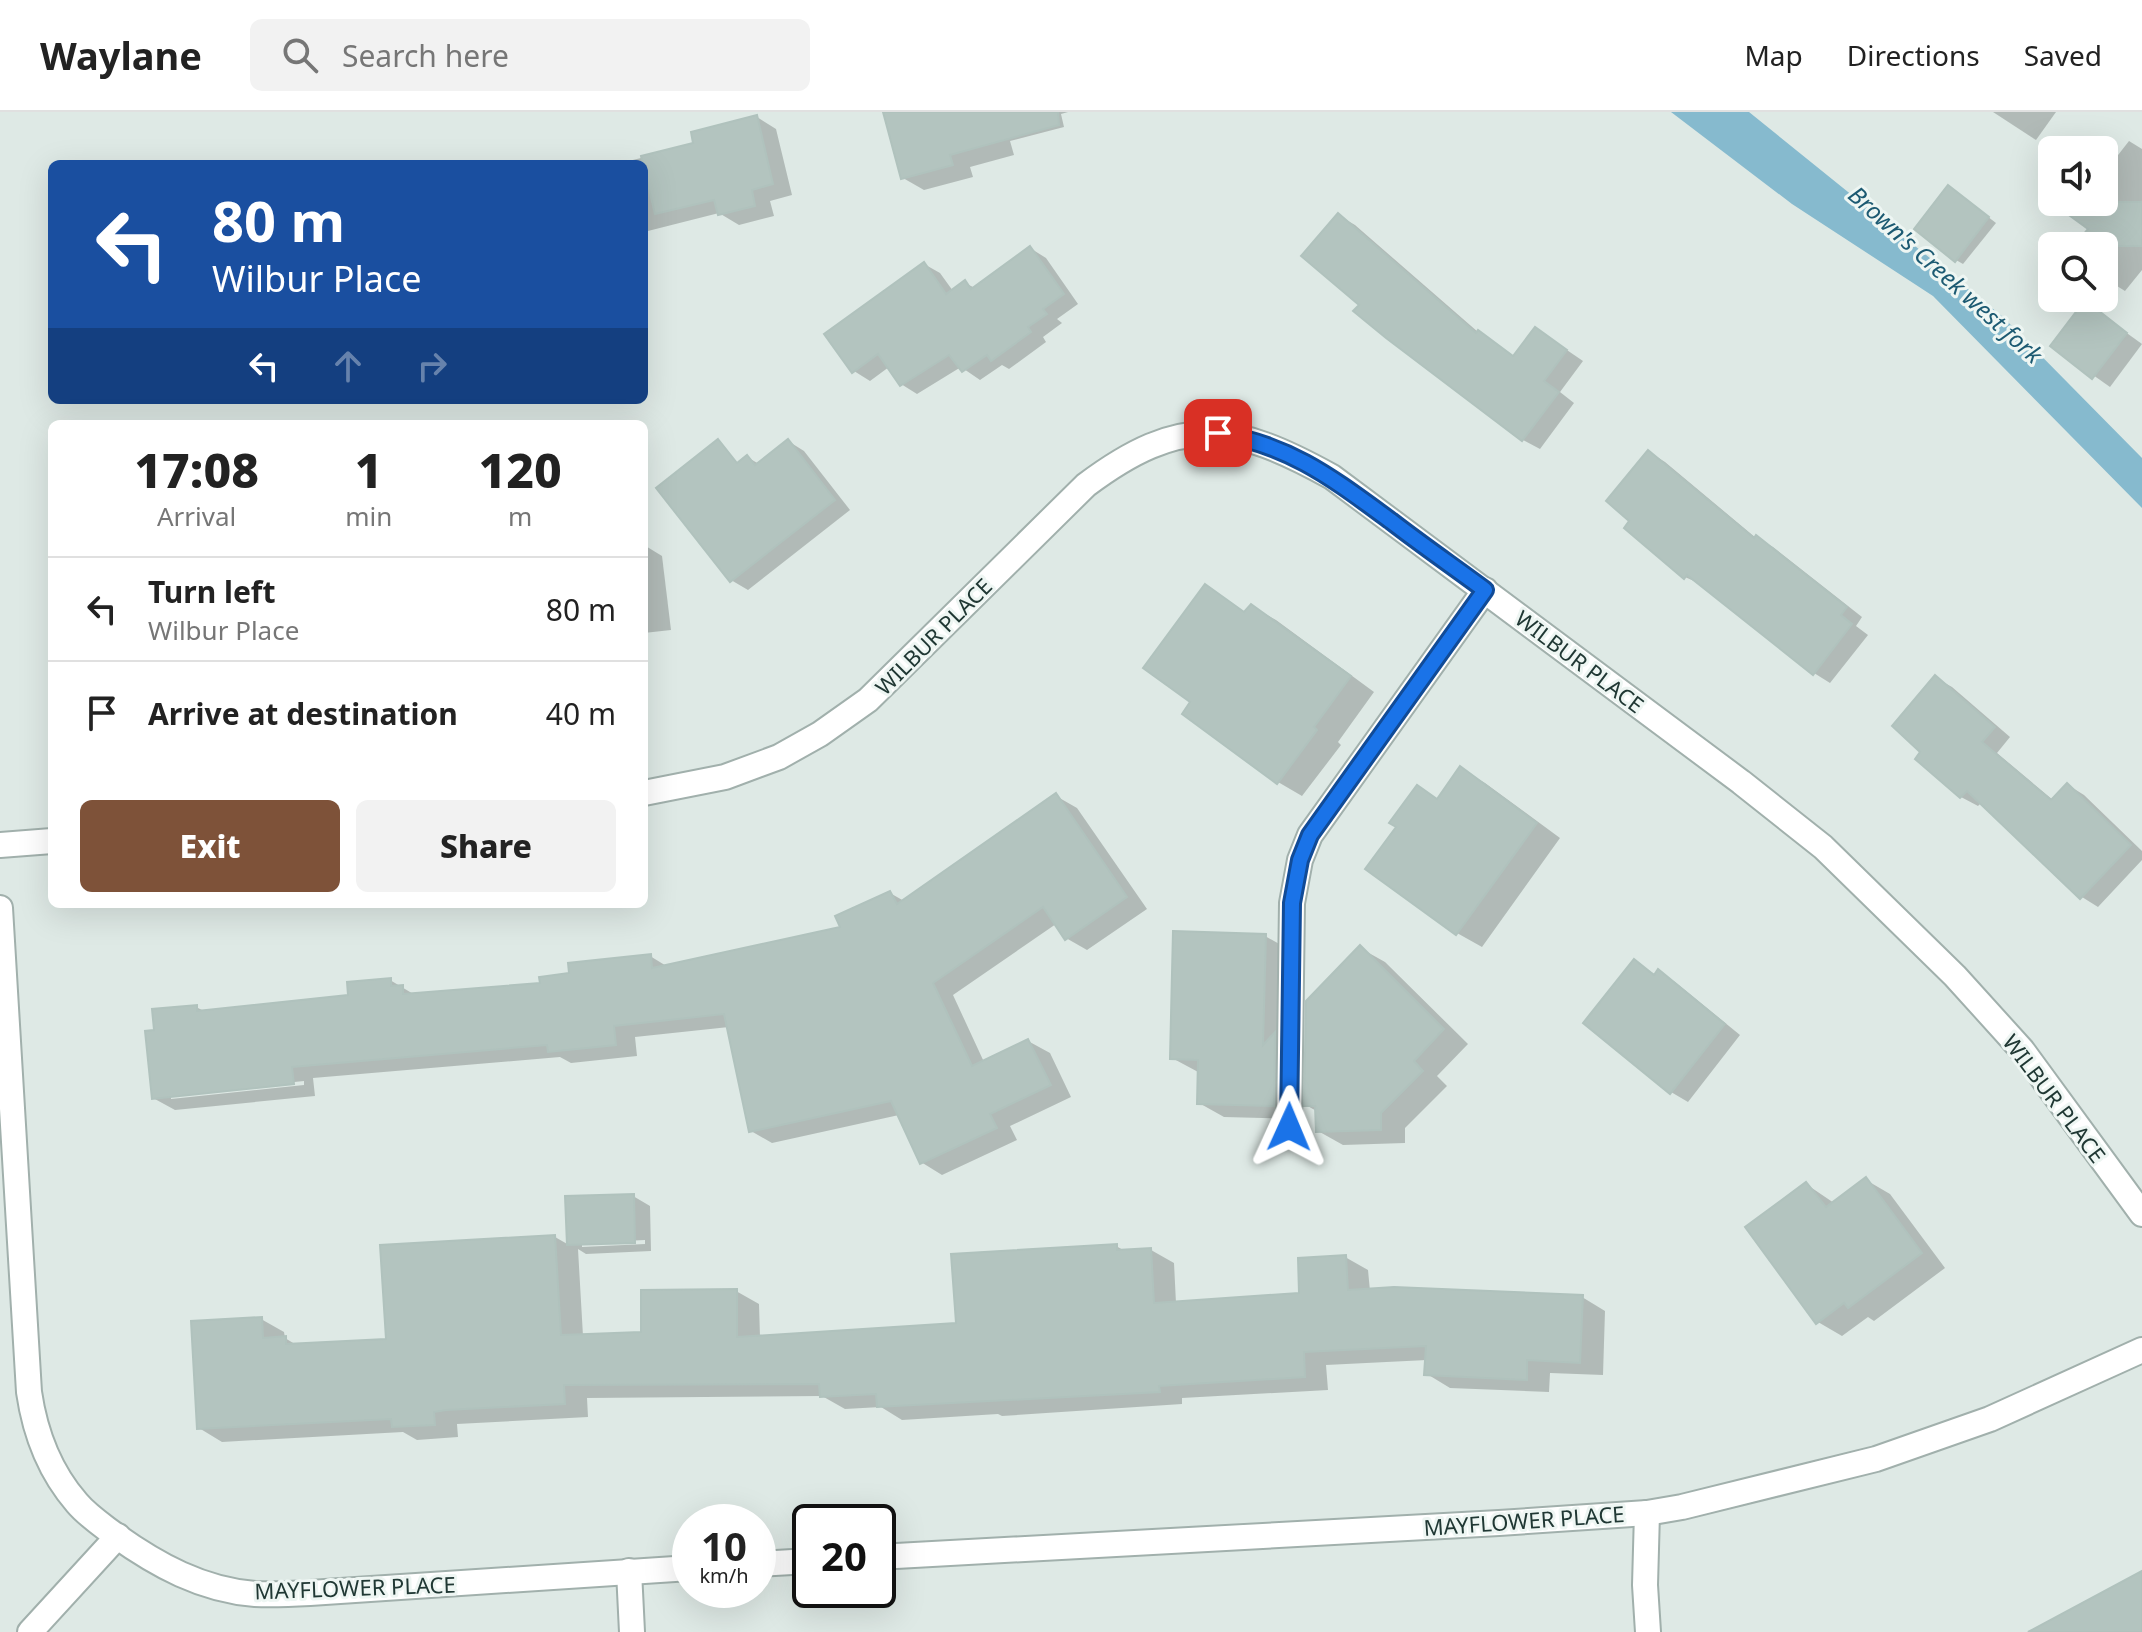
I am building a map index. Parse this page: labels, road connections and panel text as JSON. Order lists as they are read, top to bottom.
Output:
{
  "streets": {
    "street": ["WILBUR PLACE", "MAYFLOWER PLACE"]
  },
  "water": ["Brown's Creek west fork"],
  "page": {
    "header": "Waylane",
    "search": "Search here",
    "nav": ["Map", "Directions", "Saved"],
    "turn": ["80 m", "Wilbur Place"],
    "eta": [
      "17:08",
      "Arrival",
      "1",
      "min",
      "120",
      "m"
    ],
    "list": [
      {
        "name": "Turn left",
        "note": "Wilbur Place",
        "value": "80 m"
      },
      {
        "name": "Arrive at destination",
        "value": "40 m"
      }
    ],
    "buttons": ["Exit", "Share"],
    "speed": "10 km/h",
    "limit": "20"
  }
}
